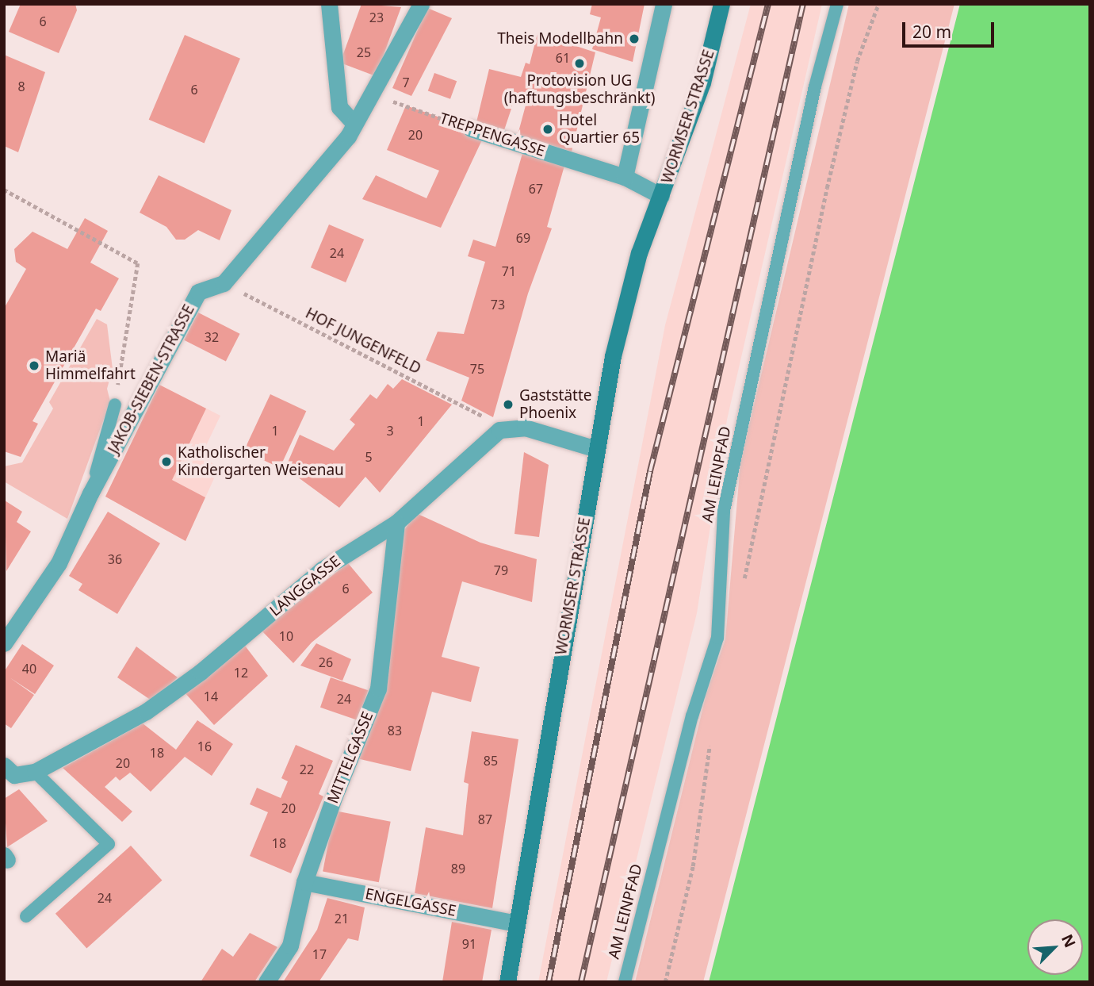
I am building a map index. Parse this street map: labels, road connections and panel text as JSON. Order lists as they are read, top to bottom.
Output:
{
  "streets": {
    "main road": ["WORMSER STRASSE"],
    "street": [
      "TREPPENGASSE",
      "JAKOB-SIEBEN-STRASSE",
      "LANGGASSE",
      "MITTELGASSE",
      "ENGELGASSE"
    ],
    "lane": ["AM LEINPFAD"],
    "path": ["HOF JUNGENFELD"]
  },
  "crossings": [
    ["WORMSER STRASSE", "TREPPENGASSE"],
    ["WORMSER STRASSE", "LANGGASSE"],
    ["WORMSER STRASSE", "ENGELGASSE"],
    ["HOF JUNGENFELD", "JAKOB-SIEBEN-STRASSE"],
    ["LANGGASSE", "MITTELGASSE"],
    ["MITTELGASSE", "ENGELGASSE"]
  ],
  "places": [
    "Theis Modellbahn",
    "Protovision UG (haftungsbeschränkt)",
    "Hotel Quartier 65",
    "Mariä Himmelfahrt",
    "Gaststätte Phoenix",
    "Katholischer Kindergarten Weisenau"
  ],
  "house_numbers": [
    "23",
    "6",
    "25",
    "61",
    "7",
    "8",
    "6",
    "20",
    "67",
    "69",
    "24",
    "71",
    "73",
    "32",
    "75",
    "1",
    "1",
    "3",
    "5",
    "36",
    "79",
    "6",
    "10",
    "26",
    "40",
    "12",
    "14",
    "24",
    "83",
    "16",
    "18",
    "85",
    "20",
    "22",
    "20",
    "87",
    "18",
    "89",
    "24",
    "21",
    "91",
    "17"
  ],
  "scale_bar": "20 m",
  "north": "top right"
}
